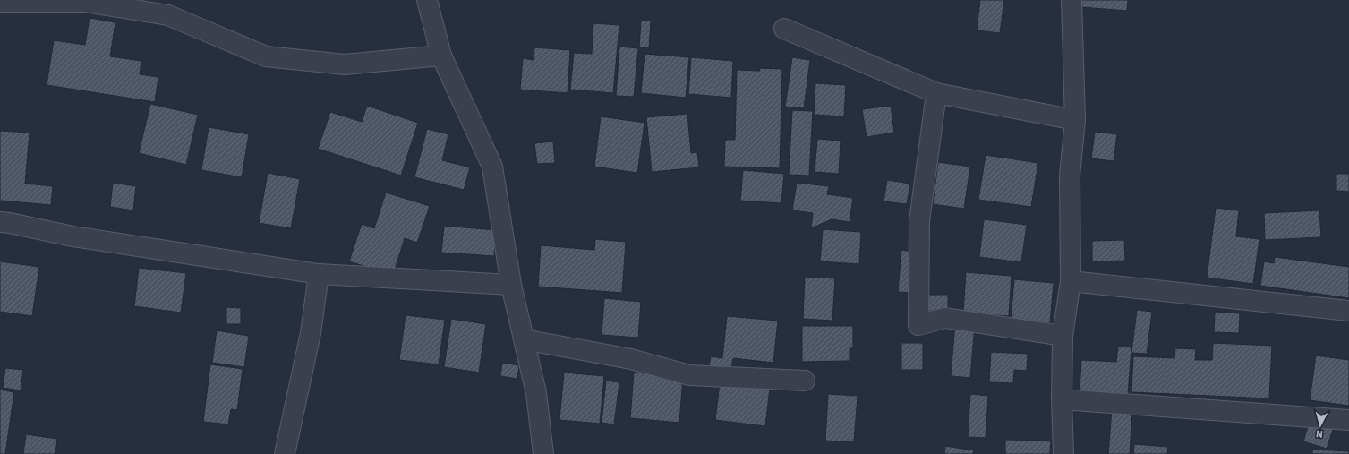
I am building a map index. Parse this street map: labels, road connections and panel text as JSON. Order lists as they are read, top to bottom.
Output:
{
  "north": "bottom"
}
